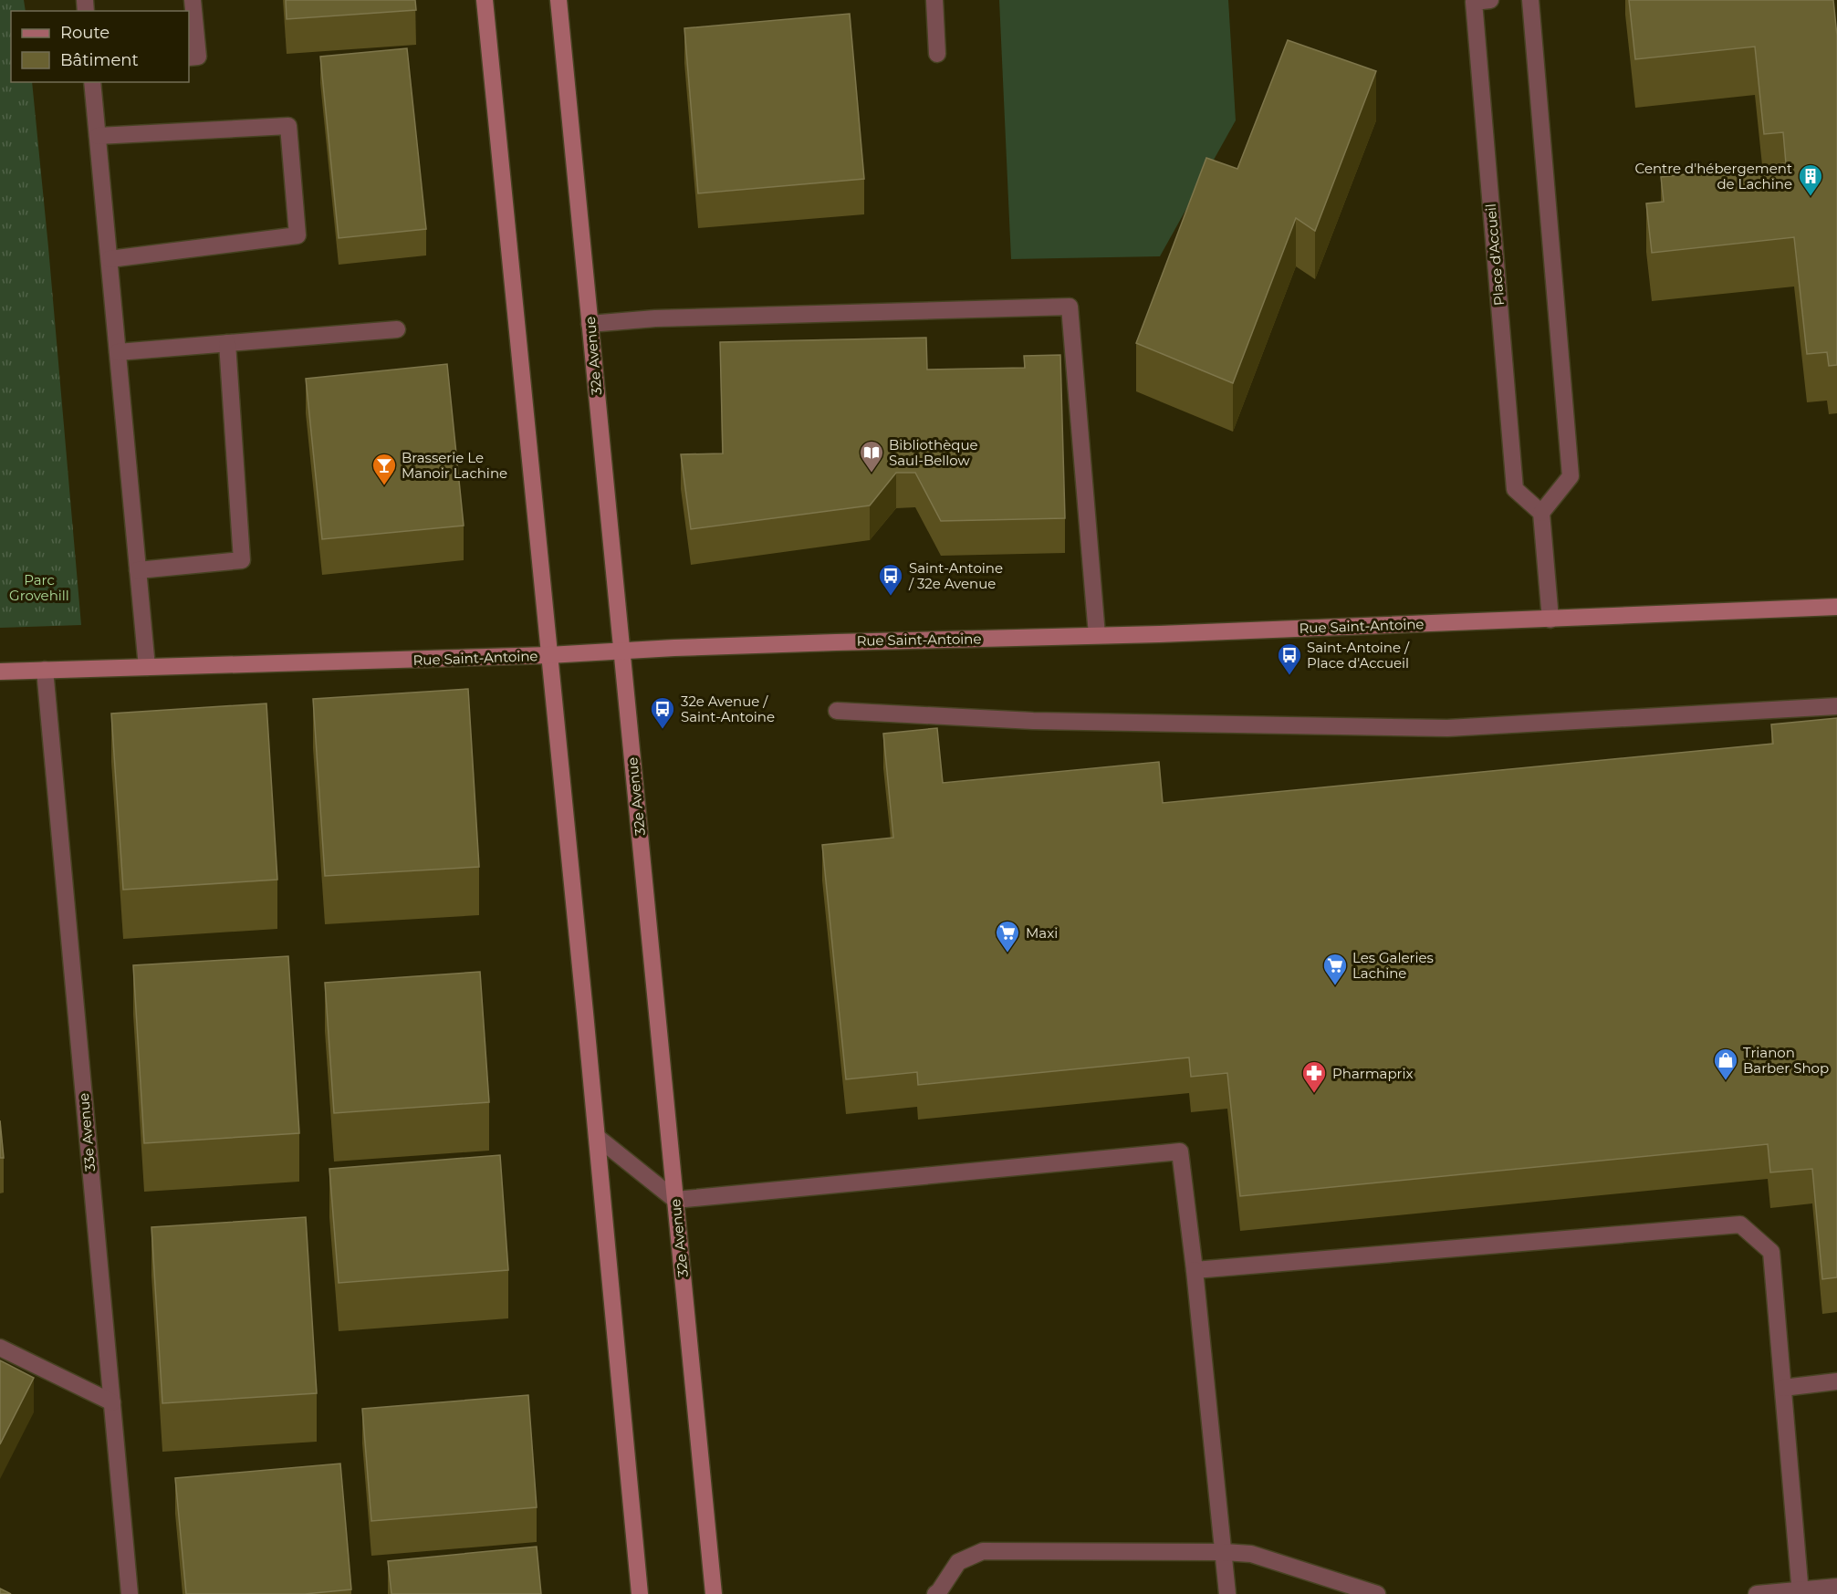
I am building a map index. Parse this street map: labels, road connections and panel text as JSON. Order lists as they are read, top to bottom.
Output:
{
  "streets": {
    "main road": ["32e Avenue", "Rue Saint-Antoine"],
    "street": ["Place d'Accueil", "33e Avenue"]
  },
  "crossings": [
    ["32e Avenue", "Rue Saint-Antoine"],
    ["Rue Saint-Antoine", "33e Avenue"]
  ],
  "parks": ["Parc Grovehill"],
  "places": {
    "building": ["Centre d'hébergement de Lachine"],
    "library": ["Bibliothèque Saul-Bellow"],
    "bar": ["Brasserie Le Manoir Lachine"],
    "bus stop": ["Saint-Antoine / 32e Avenue", "Saint-Antoine / Place d'Accueil", "32e Avenue / Saint-Antoine"],
    "supermarket": ["Maxi", "Les Galeries Lachine"],
    "shop": ["Trianon Barber Shop"],
    "pharmacy": ["Pharmaprix"]
  },
  "legend": ["Route", "Bâtiment"]
}
